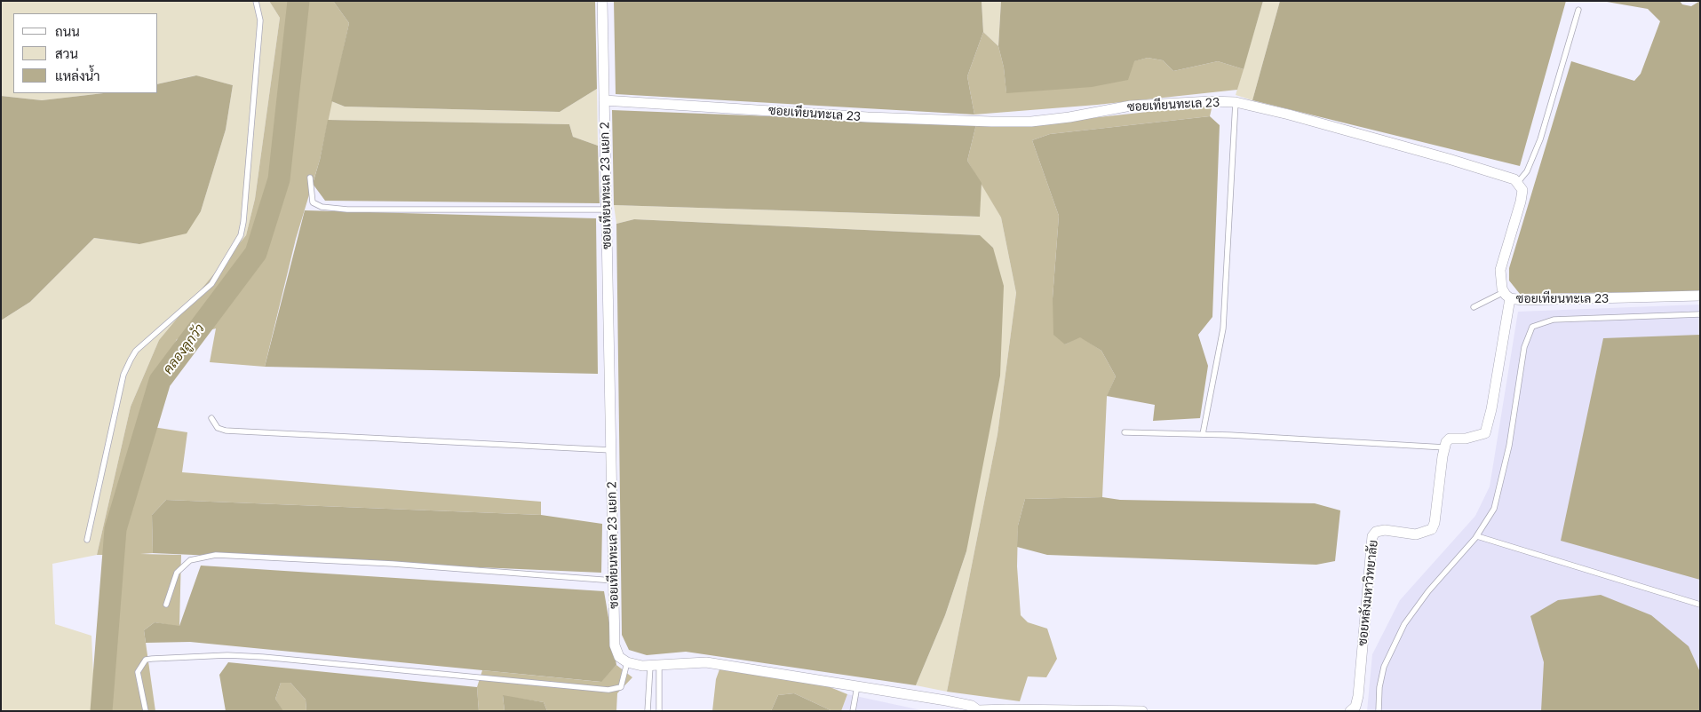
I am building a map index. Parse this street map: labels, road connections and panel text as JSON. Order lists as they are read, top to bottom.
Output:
{
  "streets": {
    "street": ["ซอยเทียนทะเล 23", "ซอยเทียนทะเล 23 แยก 2", "ซอยหลังมหาวิทยาลัย"]
  },
  "crossings": [
    ["ซอยเทียนทะเล 23", "ซอยเทียนทะเล 23 แยก 2"]
  ],
  "water": ["คลองลูกวัว"],
  "legend": ["ถนน", "สวน", "แหล่งน้ำ"]
}
